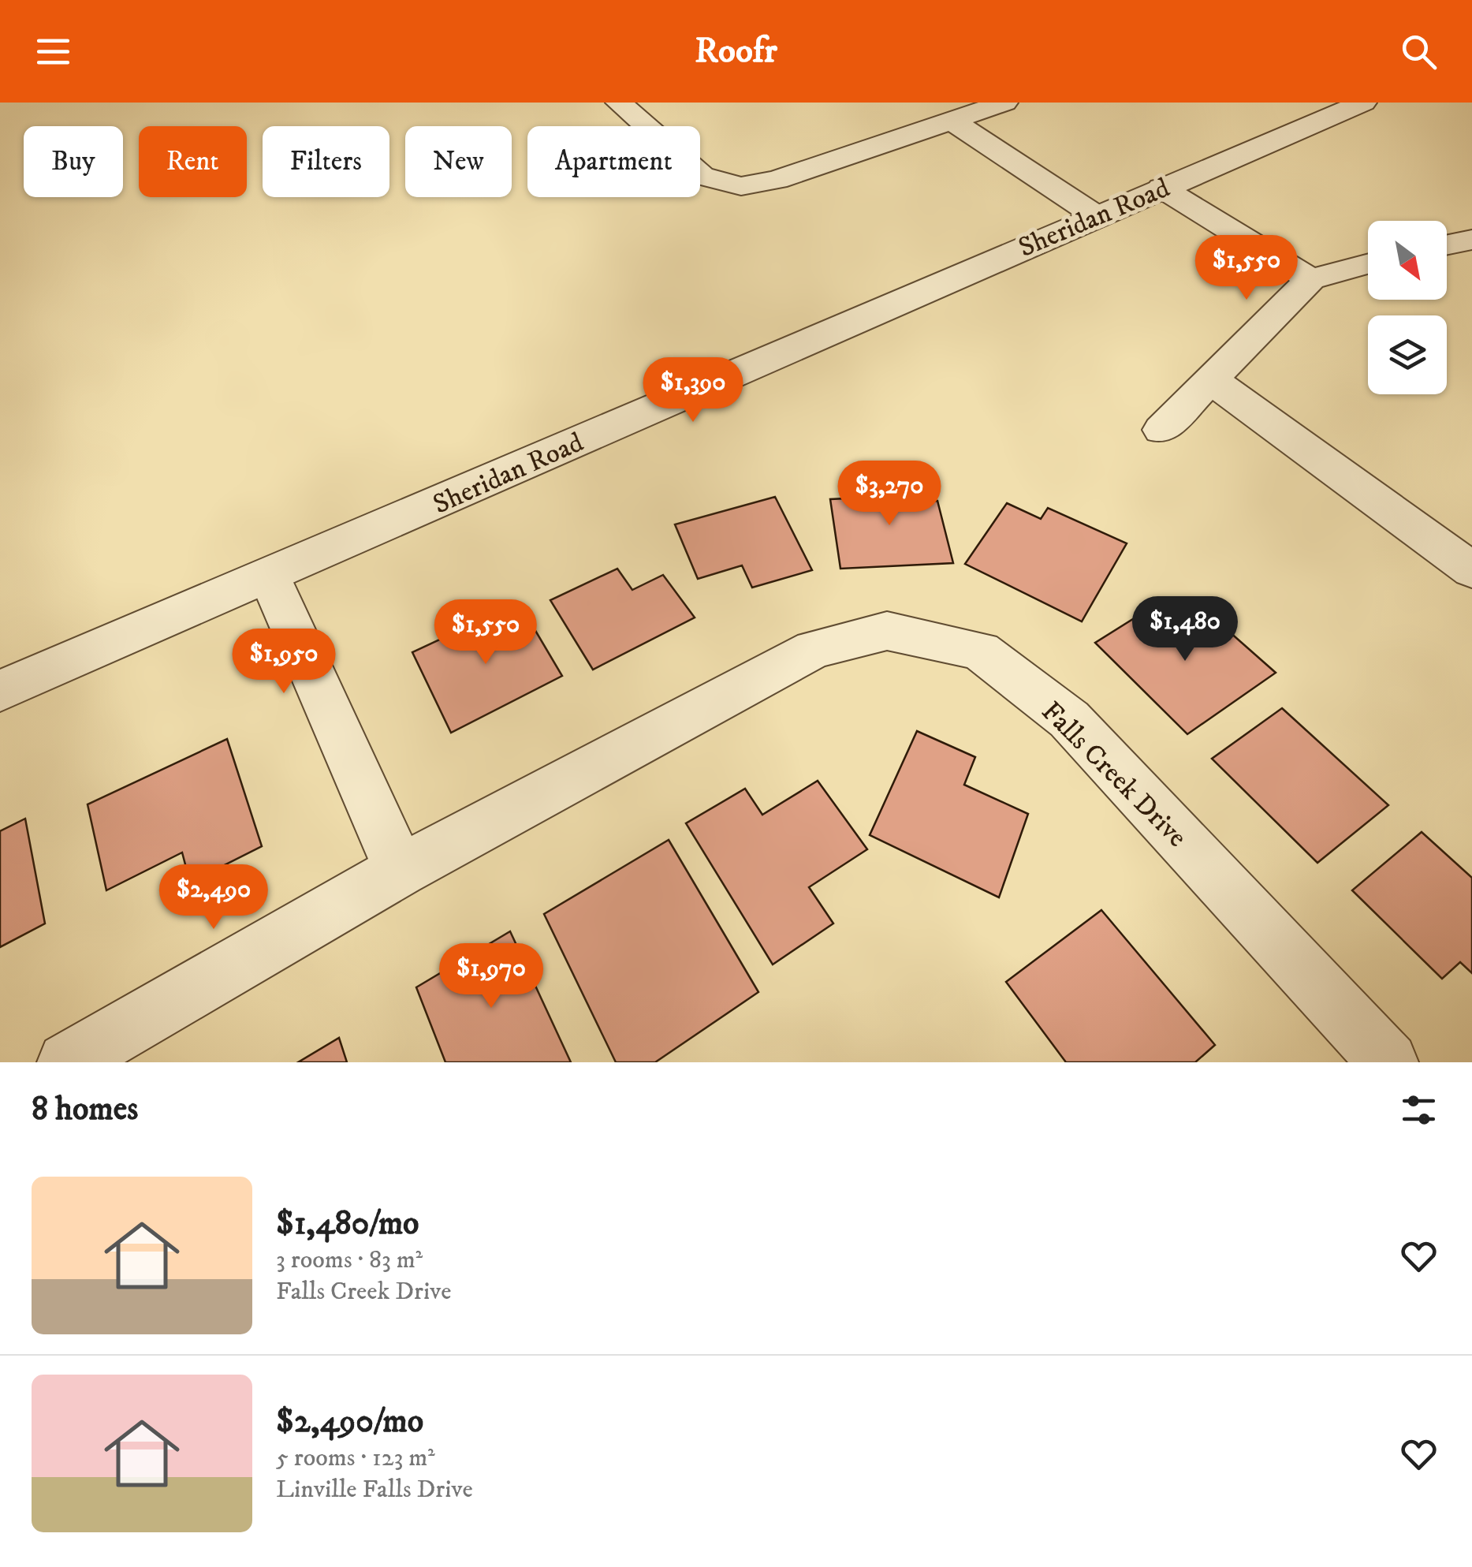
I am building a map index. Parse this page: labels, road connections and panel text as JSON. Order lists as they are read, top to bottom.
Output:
{
  "streets": {
    "street": ["Sheridan Road", "Falls Creek Drive"]
  },
  "north": "bottom right",
  "page": {
    "header": "Roofr",
    "chip": [
      "Buy",
      "Rent",
      "Filters",
      "New",
      "Apartment"
    ],
    "price": [
      "$1,550",
      "$1,390",
      "$3,270",
      "$1,480",
      "$1,550",
      "$1,950",
      "$2,490",
      "$1,970"
    ],
    "heading": "8 homes",
    "list": [
      {
        "name": "$1,480/mo",
        "note": "3 rooms · 83 m² · Falls Creek Drive"
      },
      {
        "name": "$2,490/mo",
        "note": "5 rooms · 123 m² · Linville Falls Drive"
      }
    ]
  }
}
